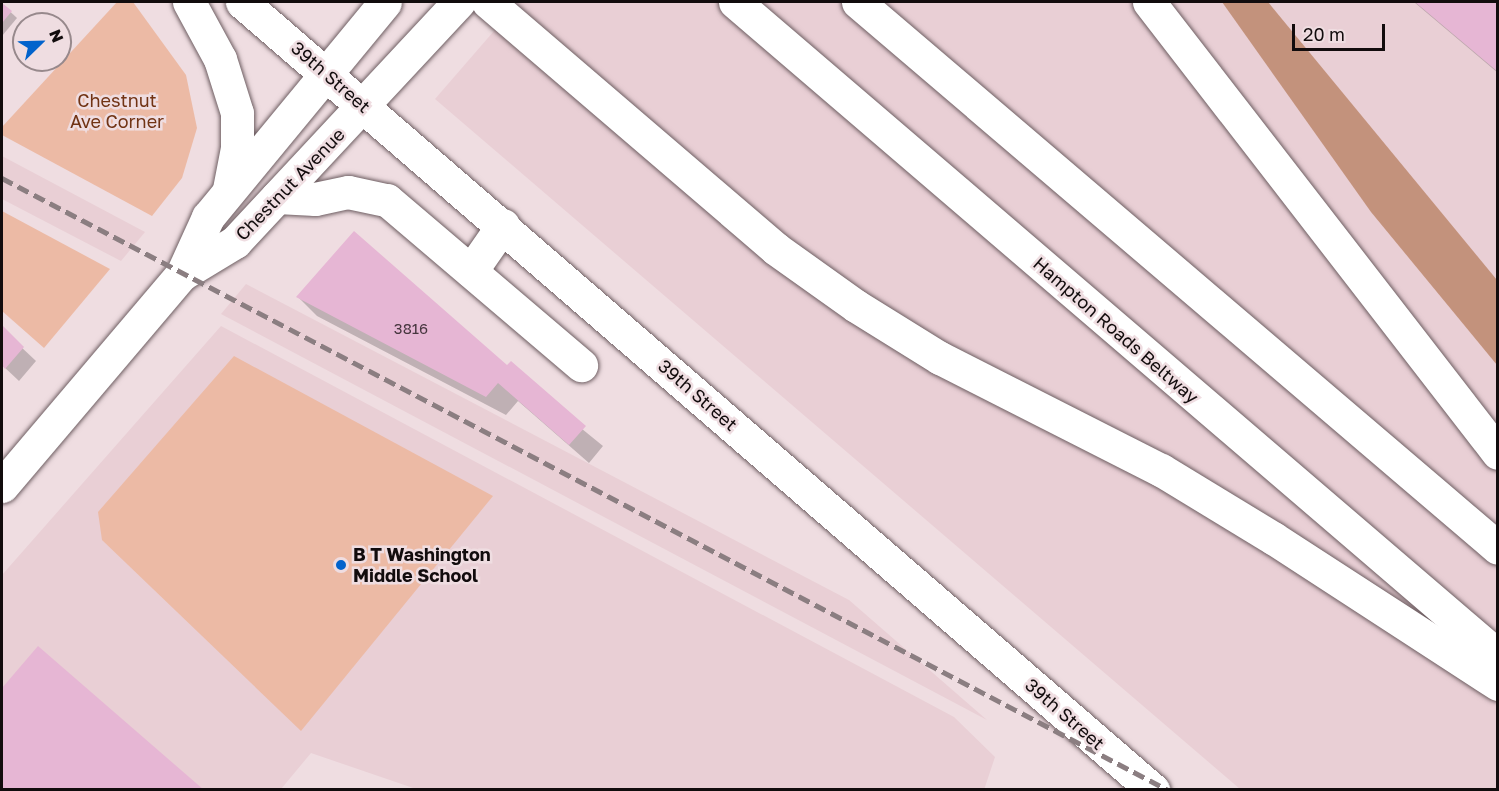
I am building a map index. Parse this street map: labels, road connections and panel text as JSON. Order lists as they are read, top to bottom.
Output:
{
  "streets": {
    "main road": ["39th Street", "Chestnut Avenue", "Hampton Roads Beltway"]
  },
  "crossings": [
    ["39th Street", "Chestnut Avenue"]
  ],
  "parks": ["Chestnut Ave Corner"],
  "places": ["B T Washington Middle School"],
  "house_numbers": ["3816"],
  "scale_bar": "20 m",
  "north": "top right"
}
